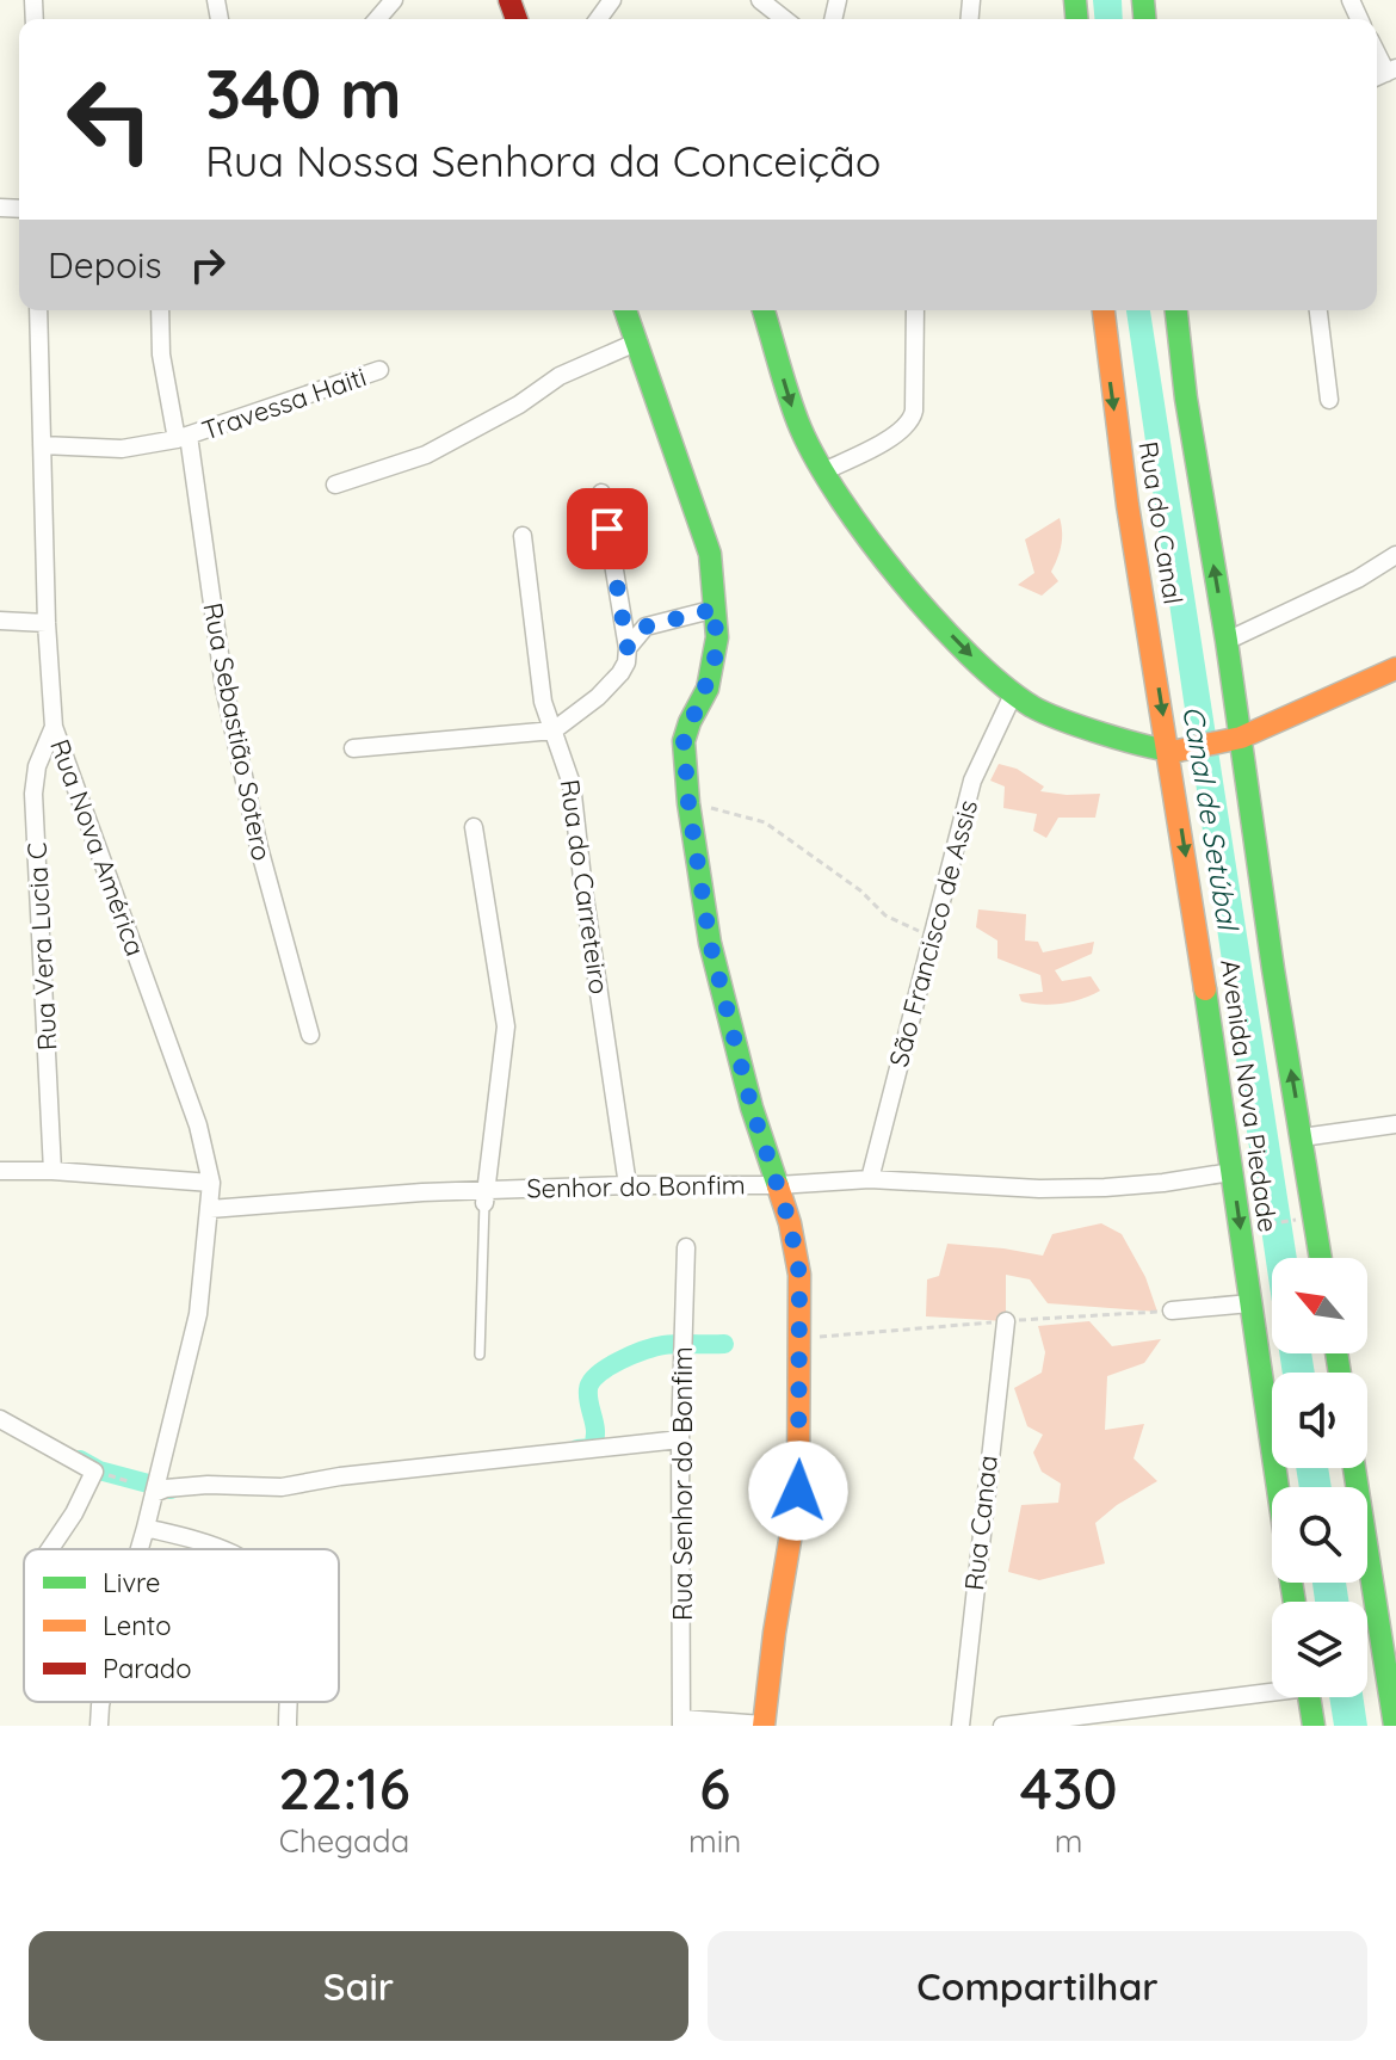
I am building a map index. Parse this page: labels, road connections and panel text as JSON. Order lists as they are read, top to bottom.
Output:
{
  "streets": {
    "street": [
      "Travessa Haiti",
      "Rua do Canal",
      "Rua Sebastião Sotero",
      "Rua Nova América",
      "Rua do Carreteiro",
      "São Francisco de Assis",
      "Rua Vera Lucia C",
      "Avenida Nova Piedade",
      "Senhor do Bonfim",
      "Rua Senhor do Bonfim",
      "Rua Canaa"
    ]
  },
  "crossings": [
    ["Travessa Haiti", "Rua Sebastião Sotero"],
    ["Rua do Canal", "Avenida Nova Piedade"],
    ["Rua Nova América", "Rua Vera Lucia C"],
    ["Rua Nova América", "Senhor do Bonfim"],
    ["Rua do Carreteiro", "Senhor do Bonfim"],
    ["São Francisco de Assis", "Senhor do Bonfim"],
    ["Avenida Nova Piedade", "Senhor do Bonfim"]
  ],
  "water": ["Canal de Setúbal"],
  "legend": ["Livre", "Lento", "Parado"],
  "north": "top left",
  "page": {
    "turn": ["340 m", "Rua Nossa Senhora da Conceição"],
    "then": "Depois",
    "eta": [
      "22:16",
      "Chegada",
      "6",
      "min",
      "430",
      "m"
    ],
    "buttons": ["Sair", "Compartilhar"]
  }
}
